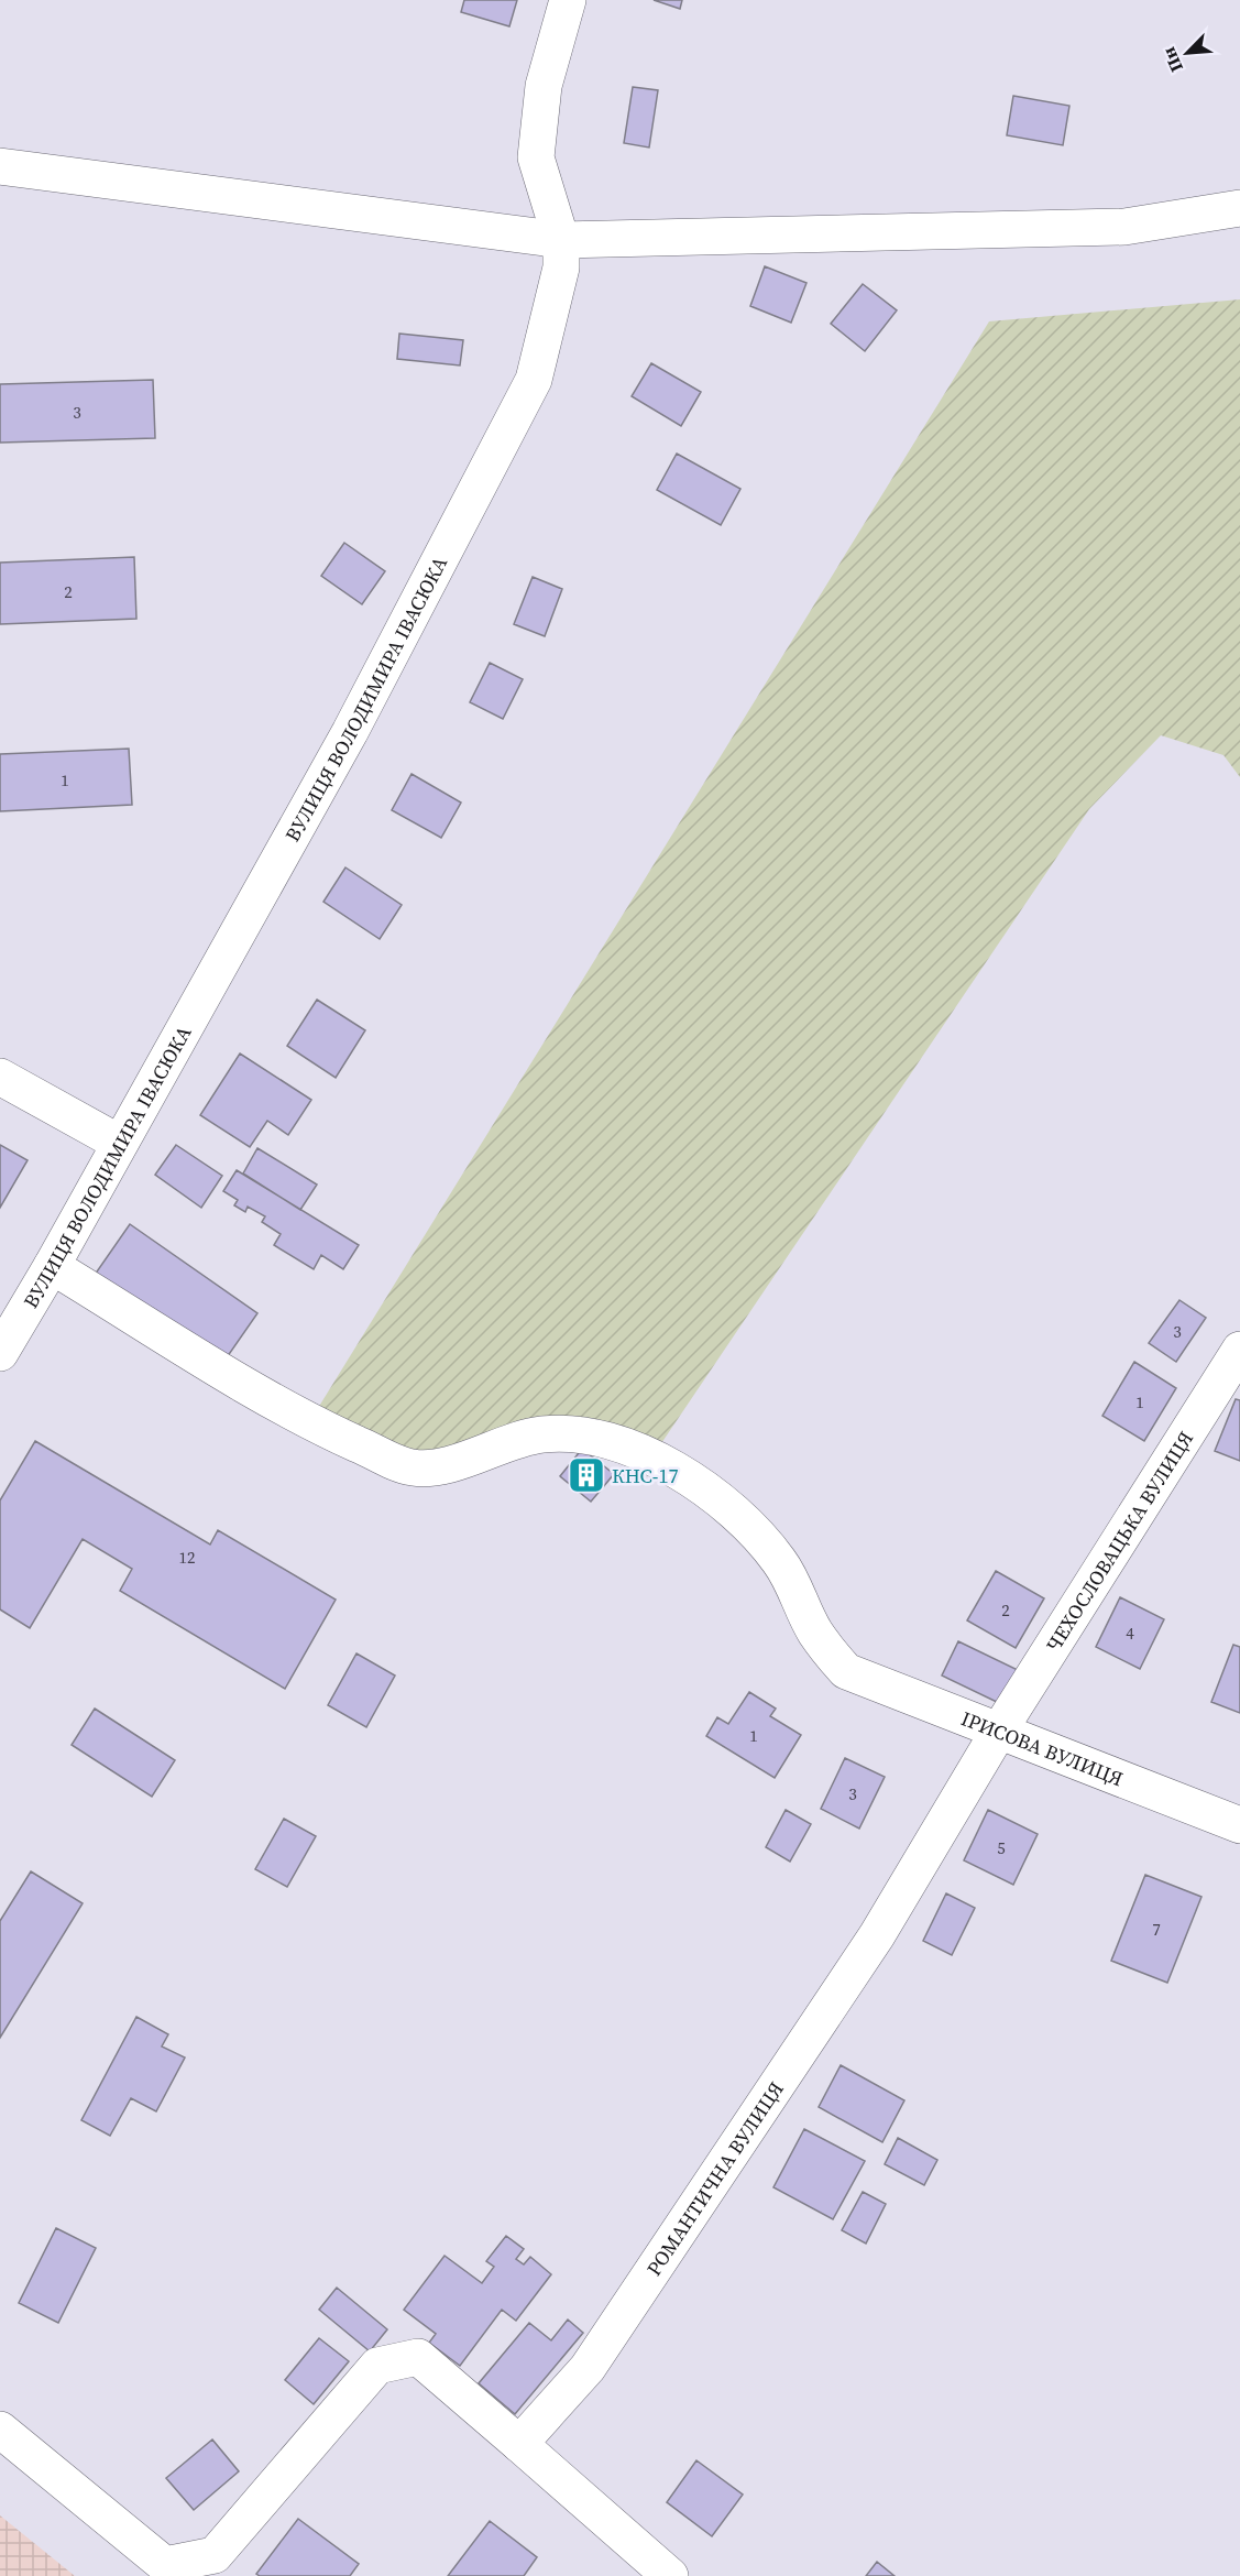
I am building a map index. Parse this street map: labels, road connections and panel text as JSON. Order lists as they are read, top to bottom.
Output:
{
  "streets": {
    "street": [
      "ВУЛИЦЯ ВОЛОДИМИРА ІВАСЮКА",
      "ЧЕХОСЛОВАЦЬКА ВУЛИЦЯ",
      "ІРИСОВА ВУЛИЦЯ",
      "РОМАНТИЧНА ВУЛИЦЯ"
    ]
  },
  "crossings": [
    ["ВУЛИЦЯ ВОЛОДИМИРА ІВАСЮКА", "ІРИСОВА ВУЛИЦЯ"],
    ["ЧЕХОСЛОВАЦЬКА ВУЛИЦЯ", "ІРИСОВА ВУЛИЦЯ"],
    ["ЧЕХОСЛОВАЦЬКА ВУЛИЦЯ", "РОМАНТИЧНА ВУЛИЦЯ"],
    ["ІРИСОВА ВУЛИЦЯ", "РОМАНТИЧНА ВУЛИЦЯ"]
  ],
  "places": {
    "building": ["КНС-17"]
  },
  "house_numbers": [
    "3",
    "2",
    "1",
    "3",
    "1",
    "12",
    "2",
    "4",
    "1",
    "3",
    "5",
    "7"
  ],
  "north": "bottom left"
}
